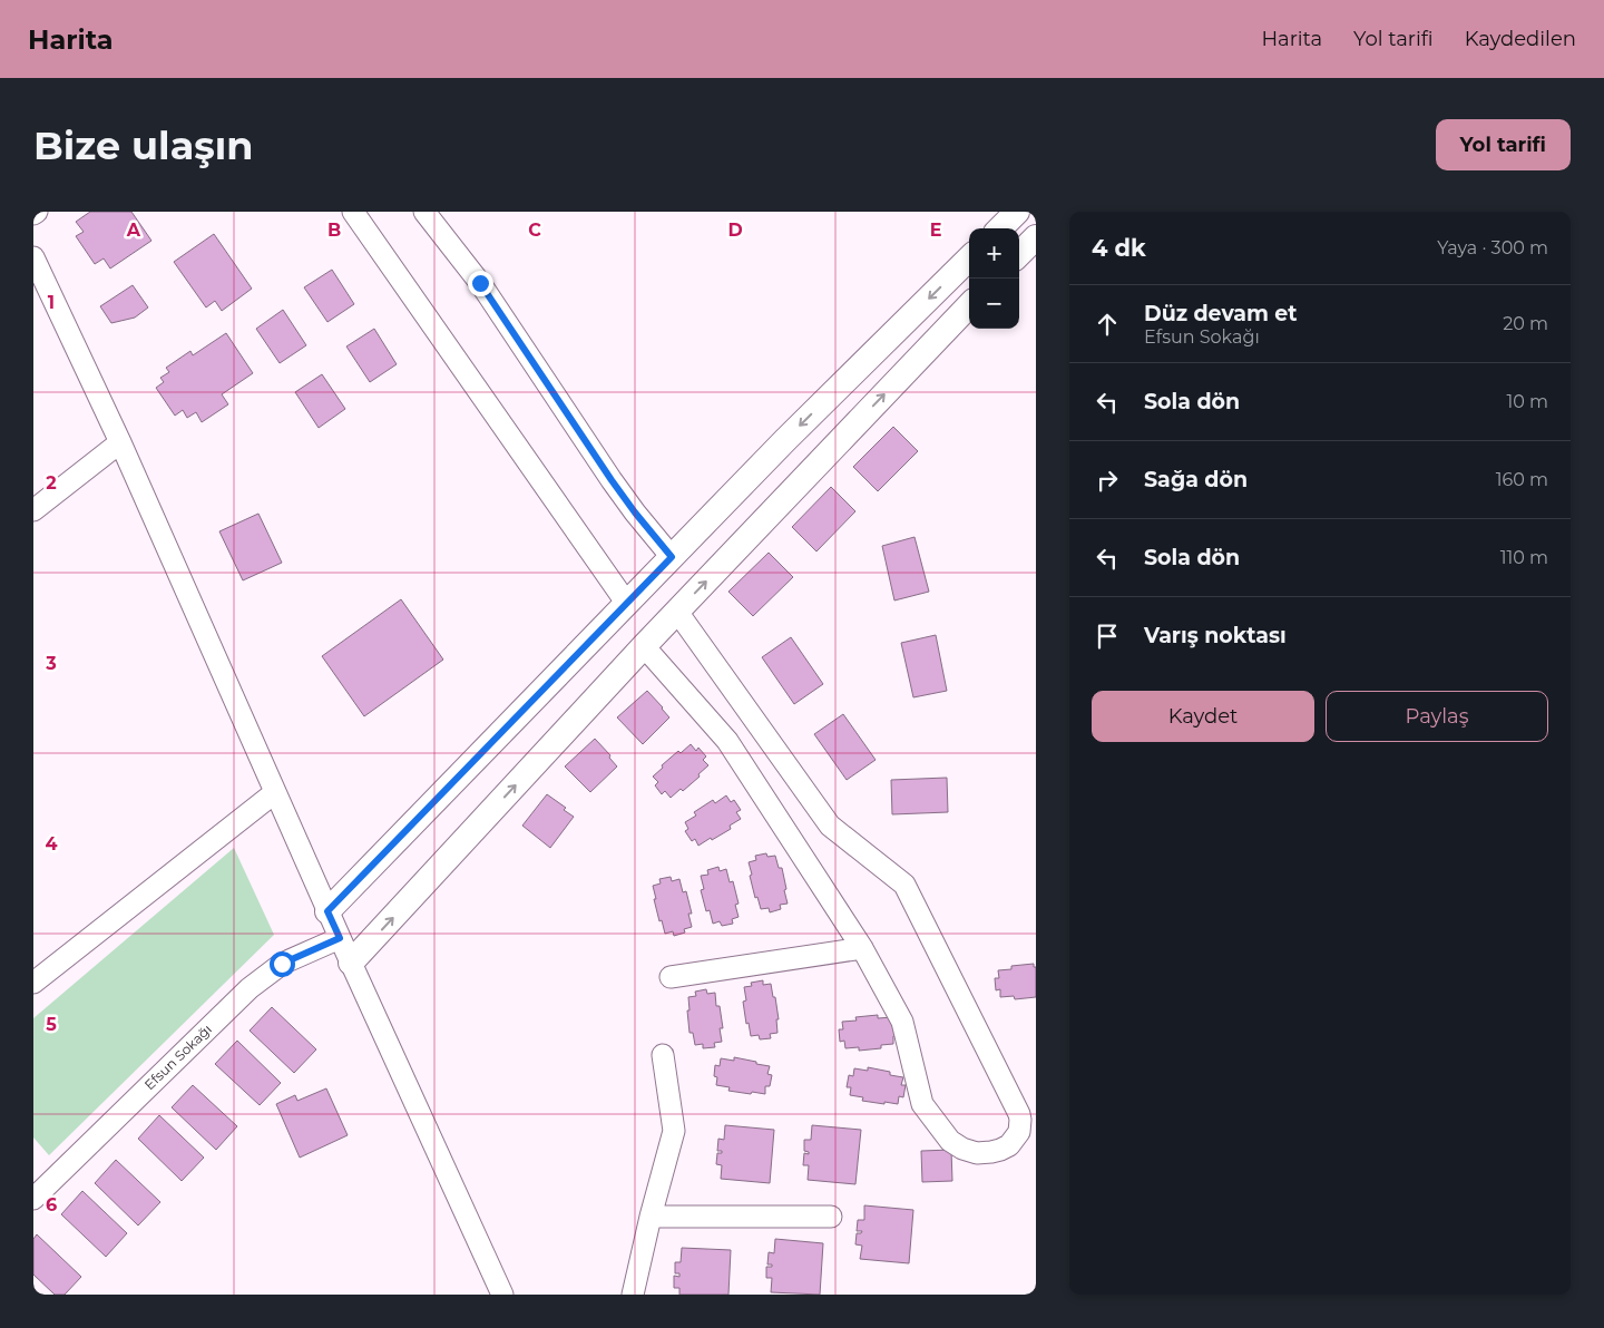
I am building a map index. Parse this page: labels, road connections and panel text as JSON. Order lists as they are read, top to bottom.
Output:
{
  "streets": {
    "street": ["Efsun Sokağı"]
  },
  "page": {
    "header": "Harita",
    "nav": ["Harita", "Yol tarifi", "Kaydedilen"],
    "buttons": [
      "Yol tarifi",
      ["Kaydet", "Paylaş"]
    ],
    "title": "Bize ulaşın",
    "heading": ["4 dk", "Yaya · 300 m"],
    "map_buttons": ["+", "−"],
    "list": [
      ["Düz devam et", "Efsun Sokağı", "20 m"],
      ["Sola dön", "10 m"],
      ["Sağa dön", "160 m"],
      ["Sola dön", "110 m"],
      "Varış noktası"
    ]
  },
  "grid": {
    "columns": [
      "A",
      "B",
      "C",
      "D",
      "E"
    ],
    "rows": [
      "1",
      "2",
      "3",
      "4",
      "5",
      "6"
    ]
  }
}
